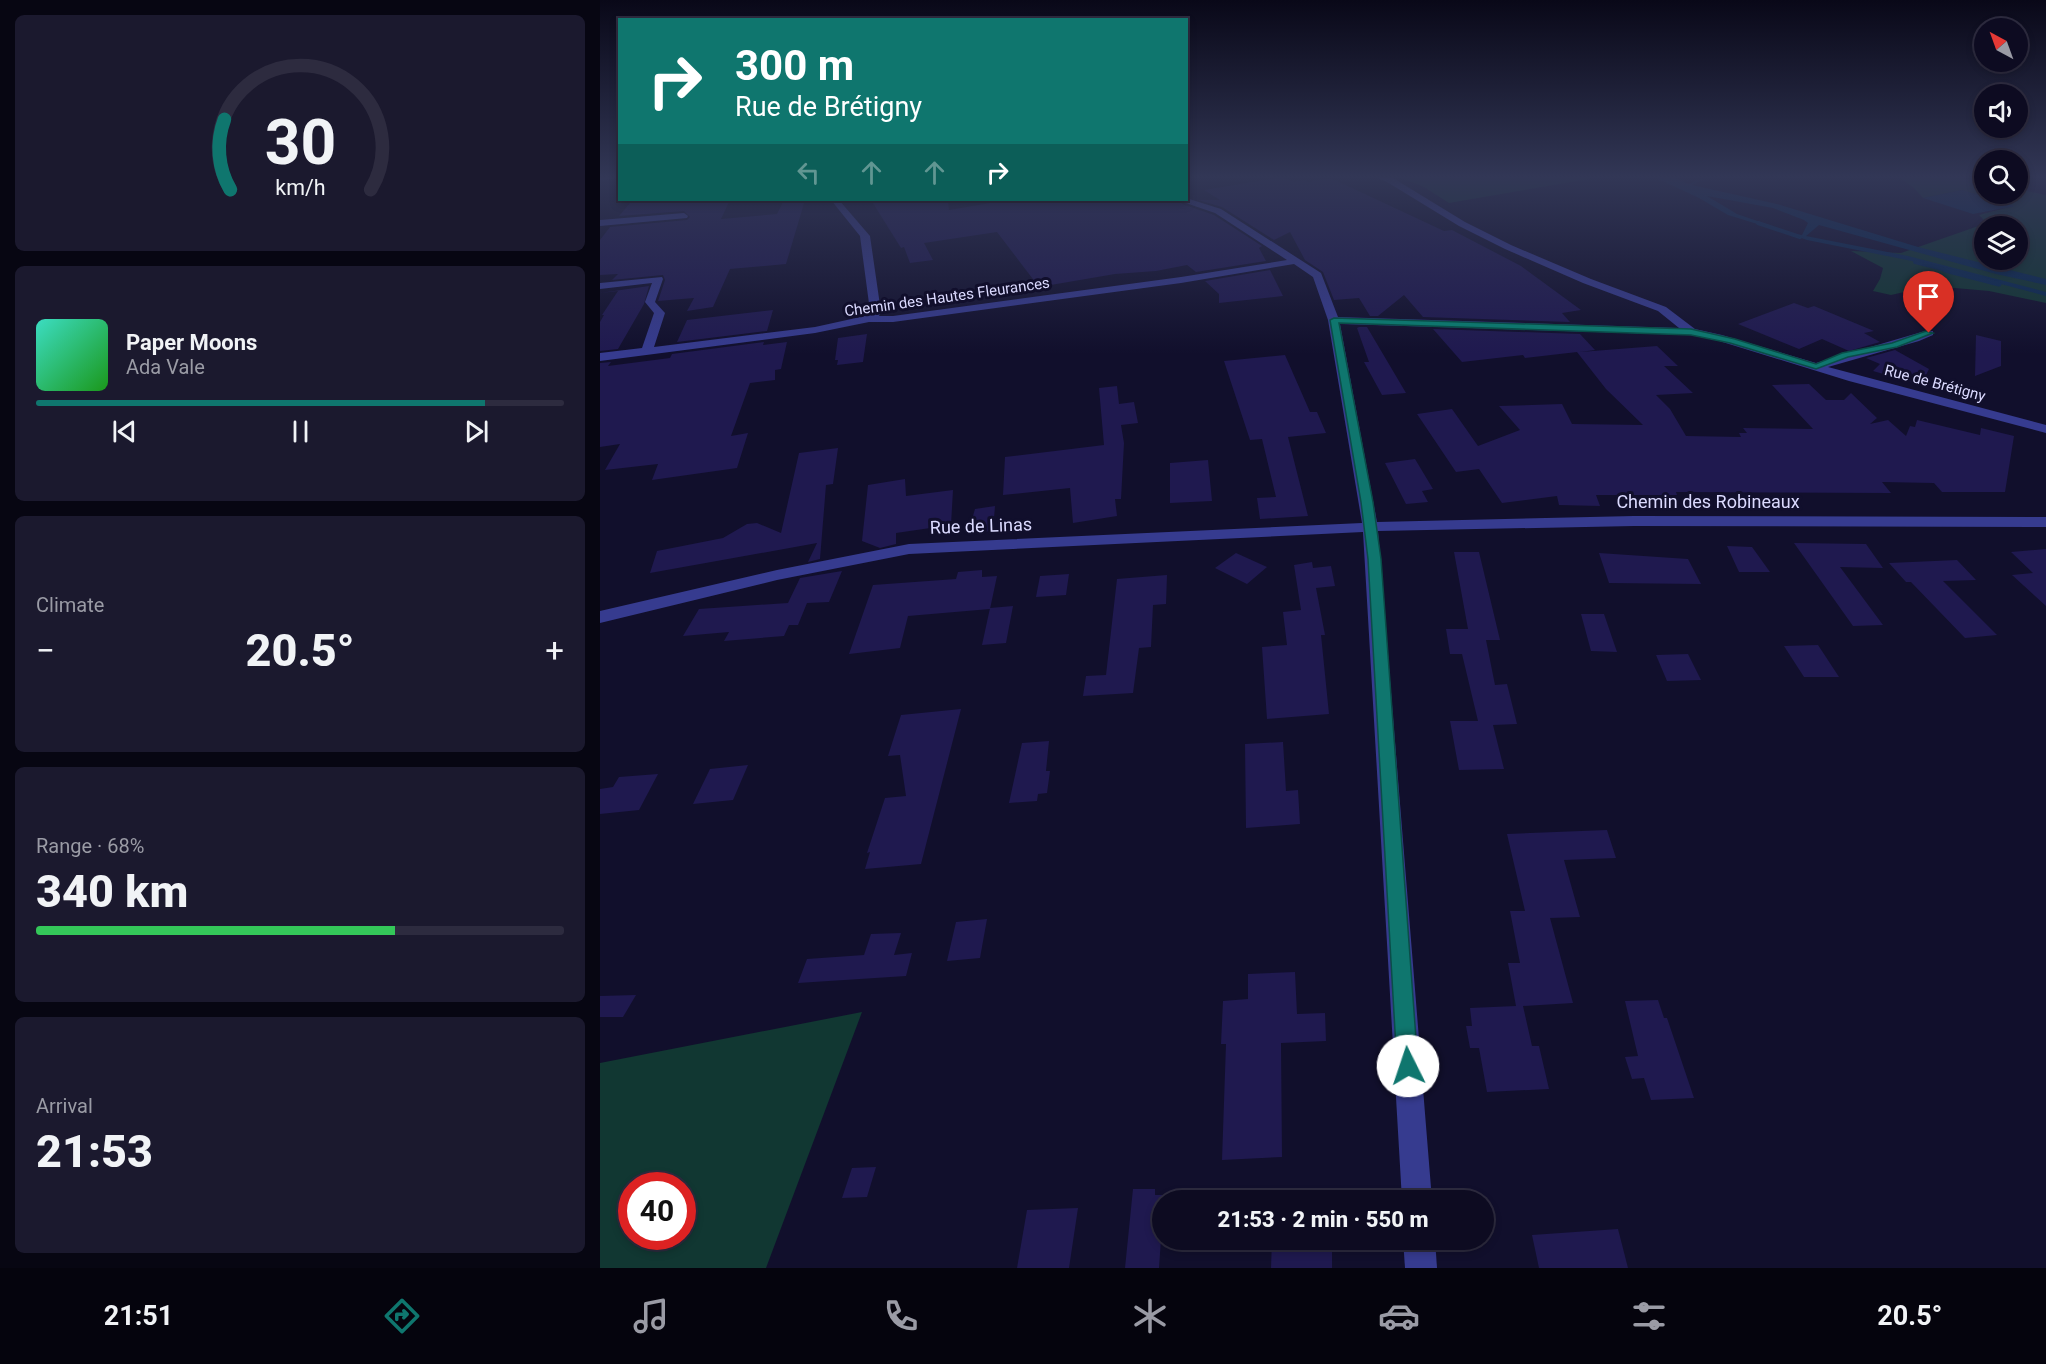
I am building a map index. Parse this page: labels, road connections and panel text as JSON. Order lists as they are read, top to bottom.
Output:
{
  "streets": {
    "street": [
      "Chemin des Hautes Fleurances",
      "Rue de Brétigny",
      "Chemin des Robineaux",
      "Rue de Linas"
    ]
  },
  "crossings": [
    ["Chemin des Robineaux", "Rue de Linas"]
  ],
  "north": "top left",
  "page": {
    "turn": ["300 m", "Rue de Brétigny"],
    "song": ["Paper Moons", "Ada Vale"],
    "tile": [
      "Climate",
      ["Range · 68%", "340 km"],
      ["Arrival", "21:53"]
    ],
    "heat": ["−", "20.5°", "+"],
    "limit": "40",
    "trip": "21:53 · 2 min · 550 m",
    "tabs": ["21:51", "20.5°"],
    "gauge": ["30", "km/h"]
  }
}
